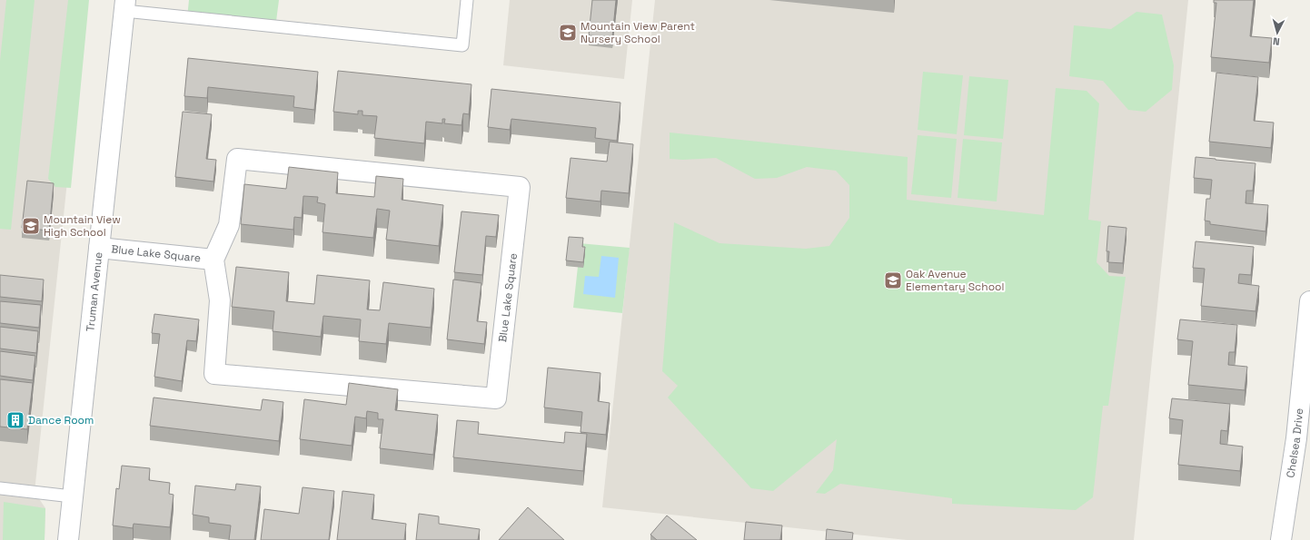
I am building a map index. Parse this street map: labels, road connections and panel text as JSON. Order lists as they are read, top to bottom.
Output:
{
  "streets": {
    "street": ["Blue Lake Square", "Truman Avenue", "Chelsea Drive"]
  },
  "crossings": [
    ["Blue Lake Square", "Truman Avenue"]
  ],
  "places": {
    "school or university": ["Mountain View Parent Nursery School", "Mountain View High School", "Oak Avenue Elementary School"],
    "building": ["Dance Room"]
  },
  "north": "bottom"
}
